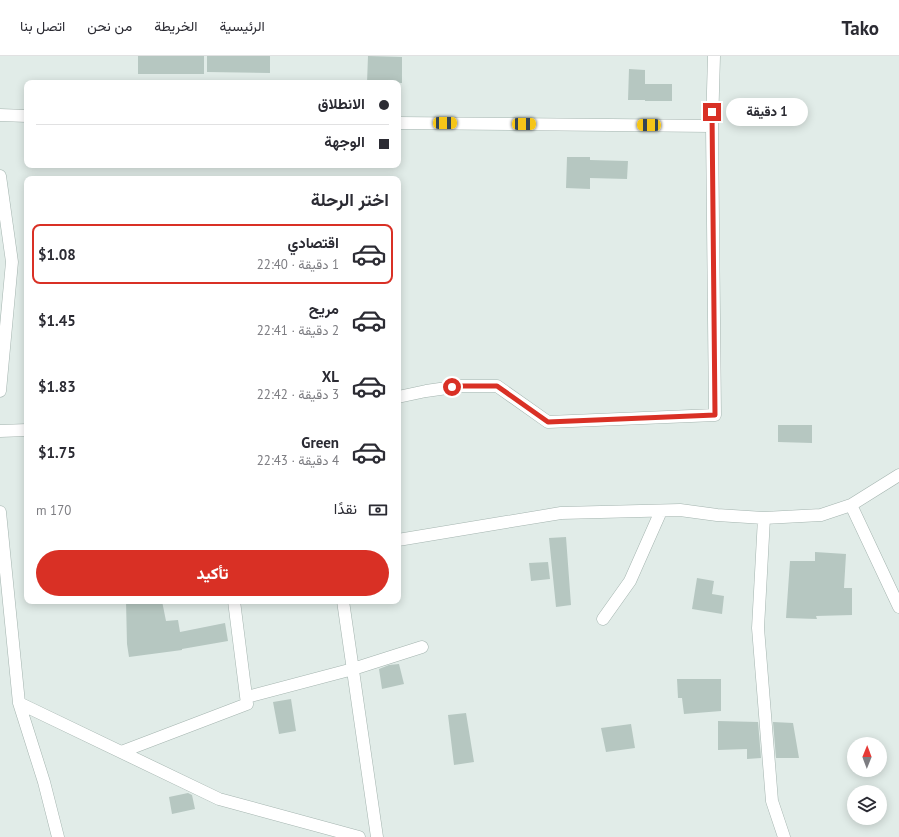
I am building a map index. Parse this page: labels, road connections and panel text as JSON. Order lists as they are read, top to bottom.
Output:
{
  "north": "top",
  "page": {
    "header": "Tako",
    "nav": [
      "الرئيسية",
      "الخريطة",
      "من نحن",
      "اتصل بنا"
    ],
    "banner": ["الانطلاق", "الوجهة"],
    "bubble": "1 دقيقة",
    "heading": "اختر الرحلة",
    "list": [
      {
        "name": "اقتصادي",
        "note": "1 دقيقة · 22:40",
        "value": "$1.08"
      },
      {
        "name": "مريح",
        "note": "2 دقيقة · 22:41",
        "value": "$1.45"
      },
      {
        "name": "XL",
        "note": "3 دقيقة · 22:42",
        "value": "$1.83"
      },
      {
        "name": "Green",
        "note": "4 دقيقة · 22:43",
        "value": "$1.75"
      }
    ],
    "pay": ["نقدًا", "170 m"],
    "buttons": "تأكيد"
  }
}
